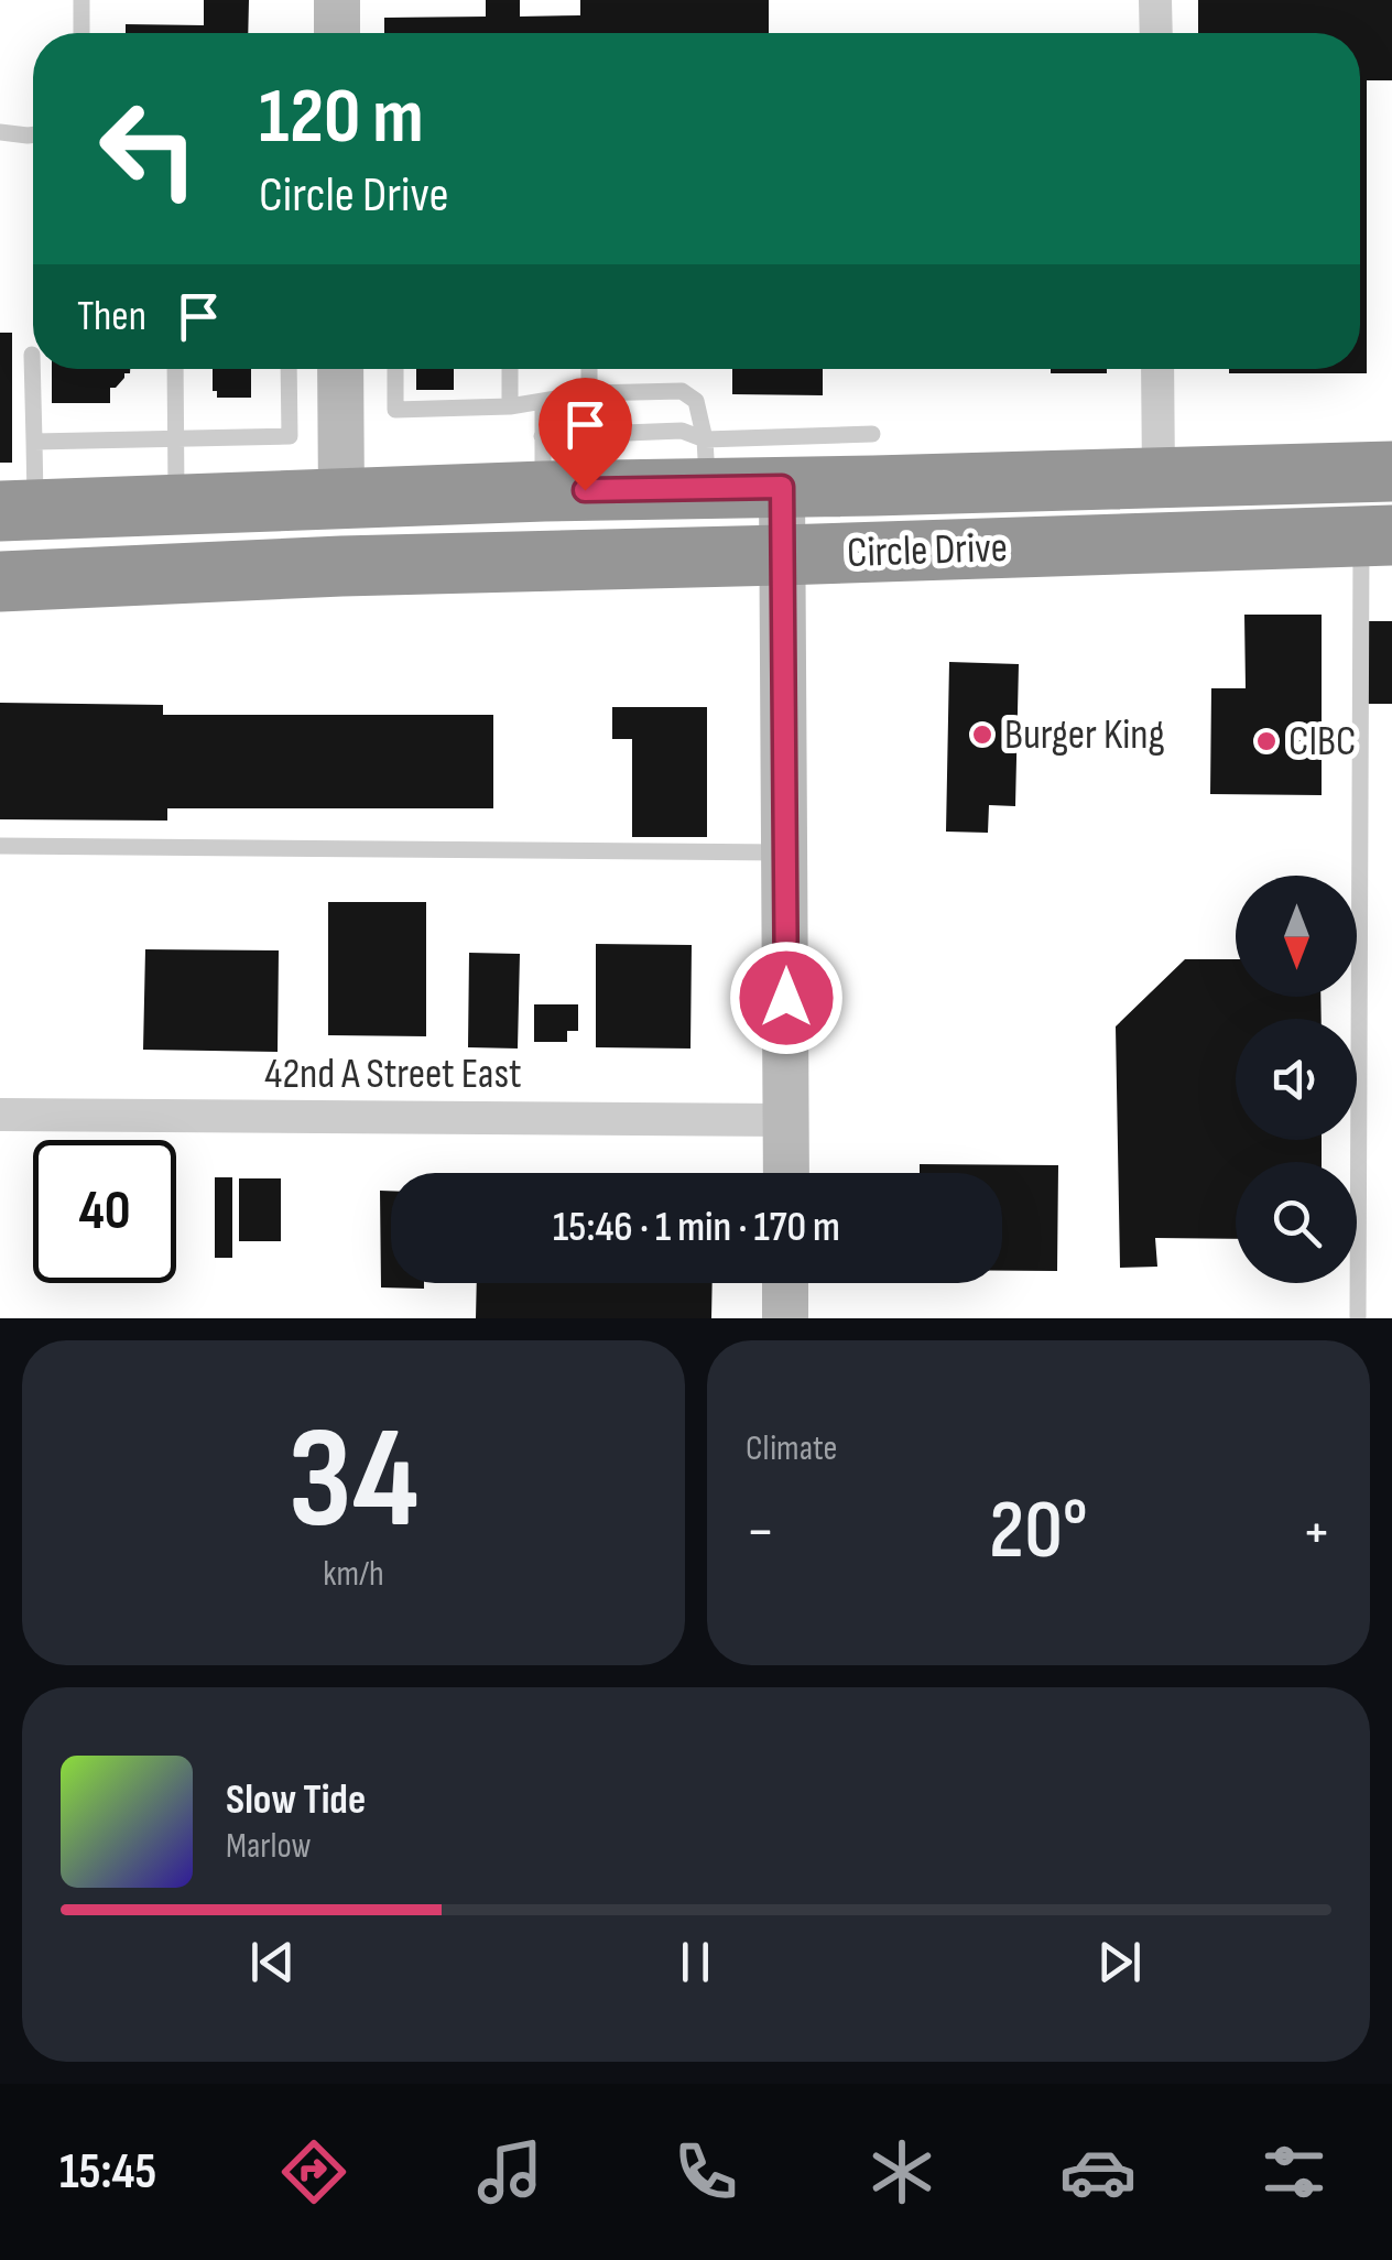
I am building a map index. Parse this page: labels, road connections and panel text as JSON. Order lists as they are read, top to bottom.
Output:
{
  "streets": {
    "highway": ["Circle Drive"],
    "street": ["42nd A Street East"]
  },
  "places": ["Burger King", "CIBC"],
  "north": "bottom",
  "page": {
    "turn": ["120 m", "Circle Drive"],
    "then": "Then",
    "limit": "40",
    "trip": "15:46 · 1 min · 170 m",
    "tile": [
      ["34", "km/h"],
      "Climate"
    ],
    "heat": ["−", "20°", "+"],
    "song": ["Slow Tide", "Marlow"],
    "tabs": "15:45"
  }
}
